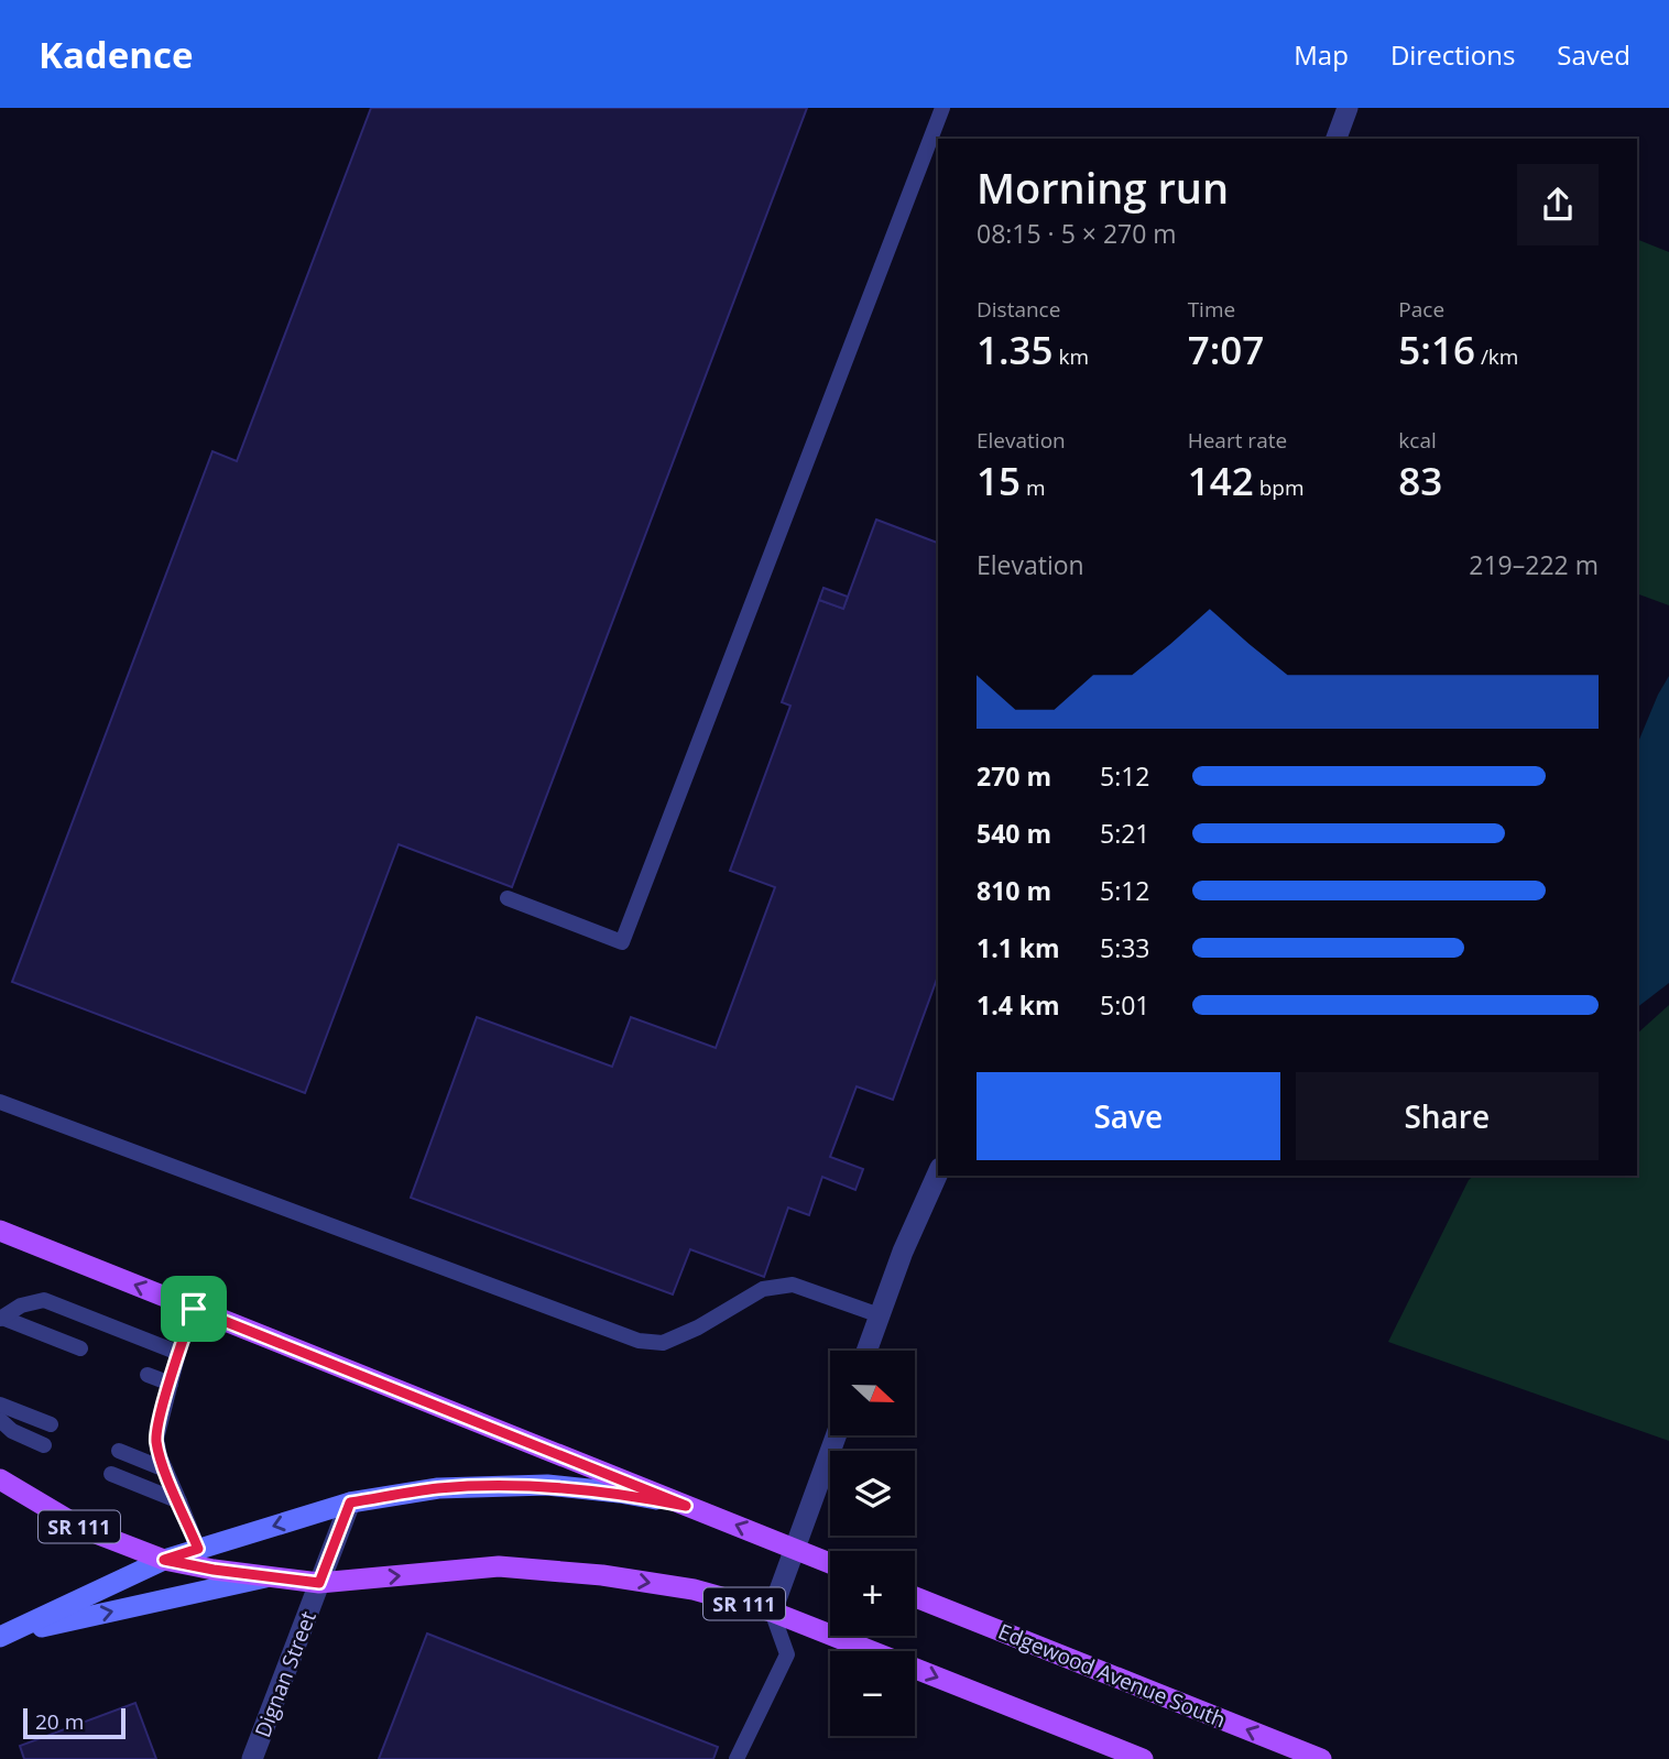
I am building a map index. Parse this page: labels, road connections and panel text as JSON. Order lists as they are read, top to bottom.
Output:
{
  "streets": {
    "main road": ["SR 111", "Edgewood Avenue South"],
    "street": ["Dignan Street"]
  },
  "crossings": [
    ["SR 111", "Dignan Street"]
  ],
  "scale_bar": "20 m",
  "north": "right",
  "page": {
    "header": "Kadence",
    "nav": ["Map", "Directions", "Saved"],
    "heading": ["Morning run", "08:15 · 5 × 270 m"],
    "stats": [
      ["Distance", "1.35 km"],
      ["Time", "7:07"],
      ["Pace", "5:16 /km"],
      ["Elevation", "15 m"],
      ["Heart rate", "142 bpm"],
      ["kcal", "83"]
    ],
    "chart": ["Elevation", "219–222 m"],
    "list": [
      {
        "name": "270 m",
        "note": "5:12"
      },
      {
        "name": "540 m",
        "note": "5:21"
      },
      {
        "name": "810 m",
        "note": "5:12"
      },
      {
        "name": "1.1 km",
        "note": "5:33"
      },
      {
        "name": "1.4 km",
        "note": "5:01"
      }
    ],
    "buttons": ["Save", "Share"],
    "map_buttons": ["+", "−"],
    "scale": "20 m"
  }
}
